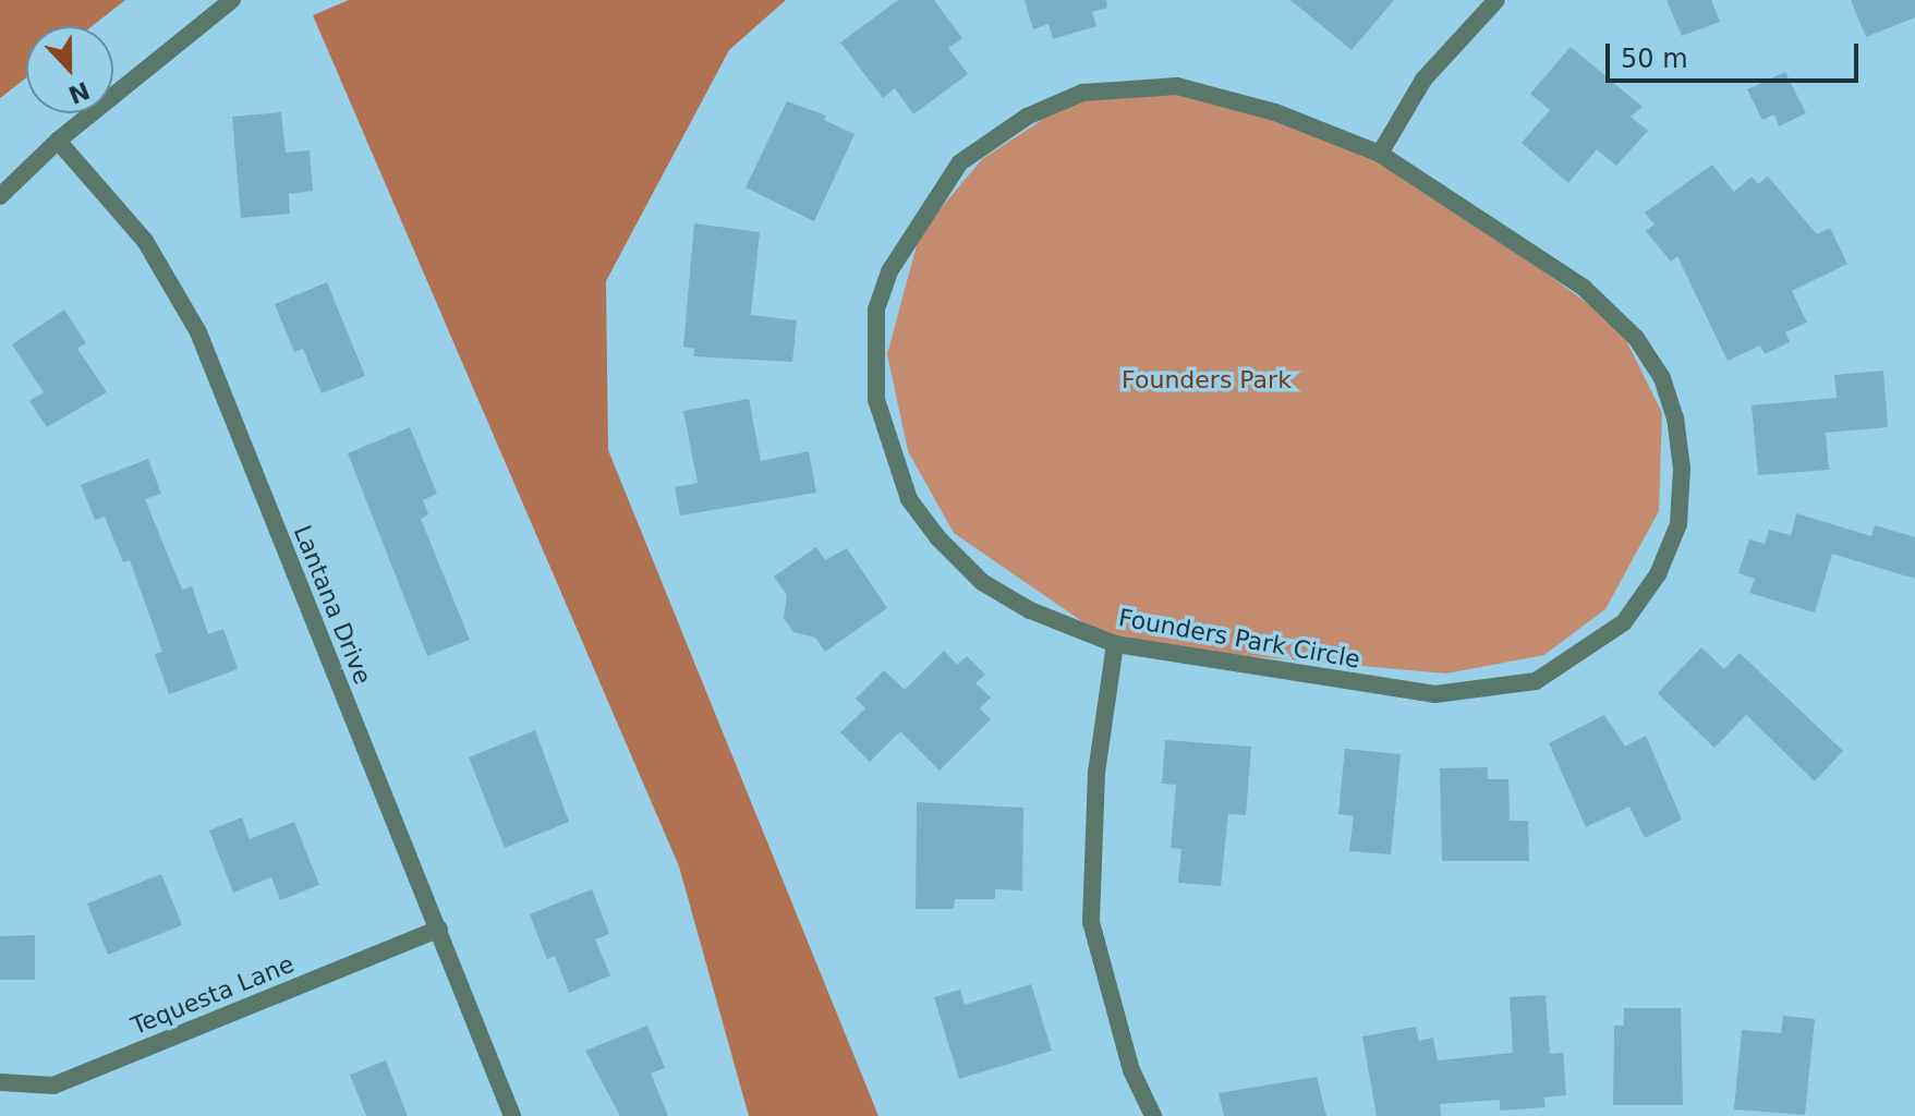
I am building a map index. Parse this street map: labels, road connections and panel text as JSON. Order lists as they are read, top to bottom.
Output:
{
  "streets": {
    "street": ["Lantana Drive", "Founders Park Circle", "Tequesta Lane"]
  },
  "crossings": [
    ["Lantana Drive", "Tequesta Lane"]
  ],
  "parks": ["Founders Park"],
  "scale_bar": "50 m",
  "north": "bottom"
}
